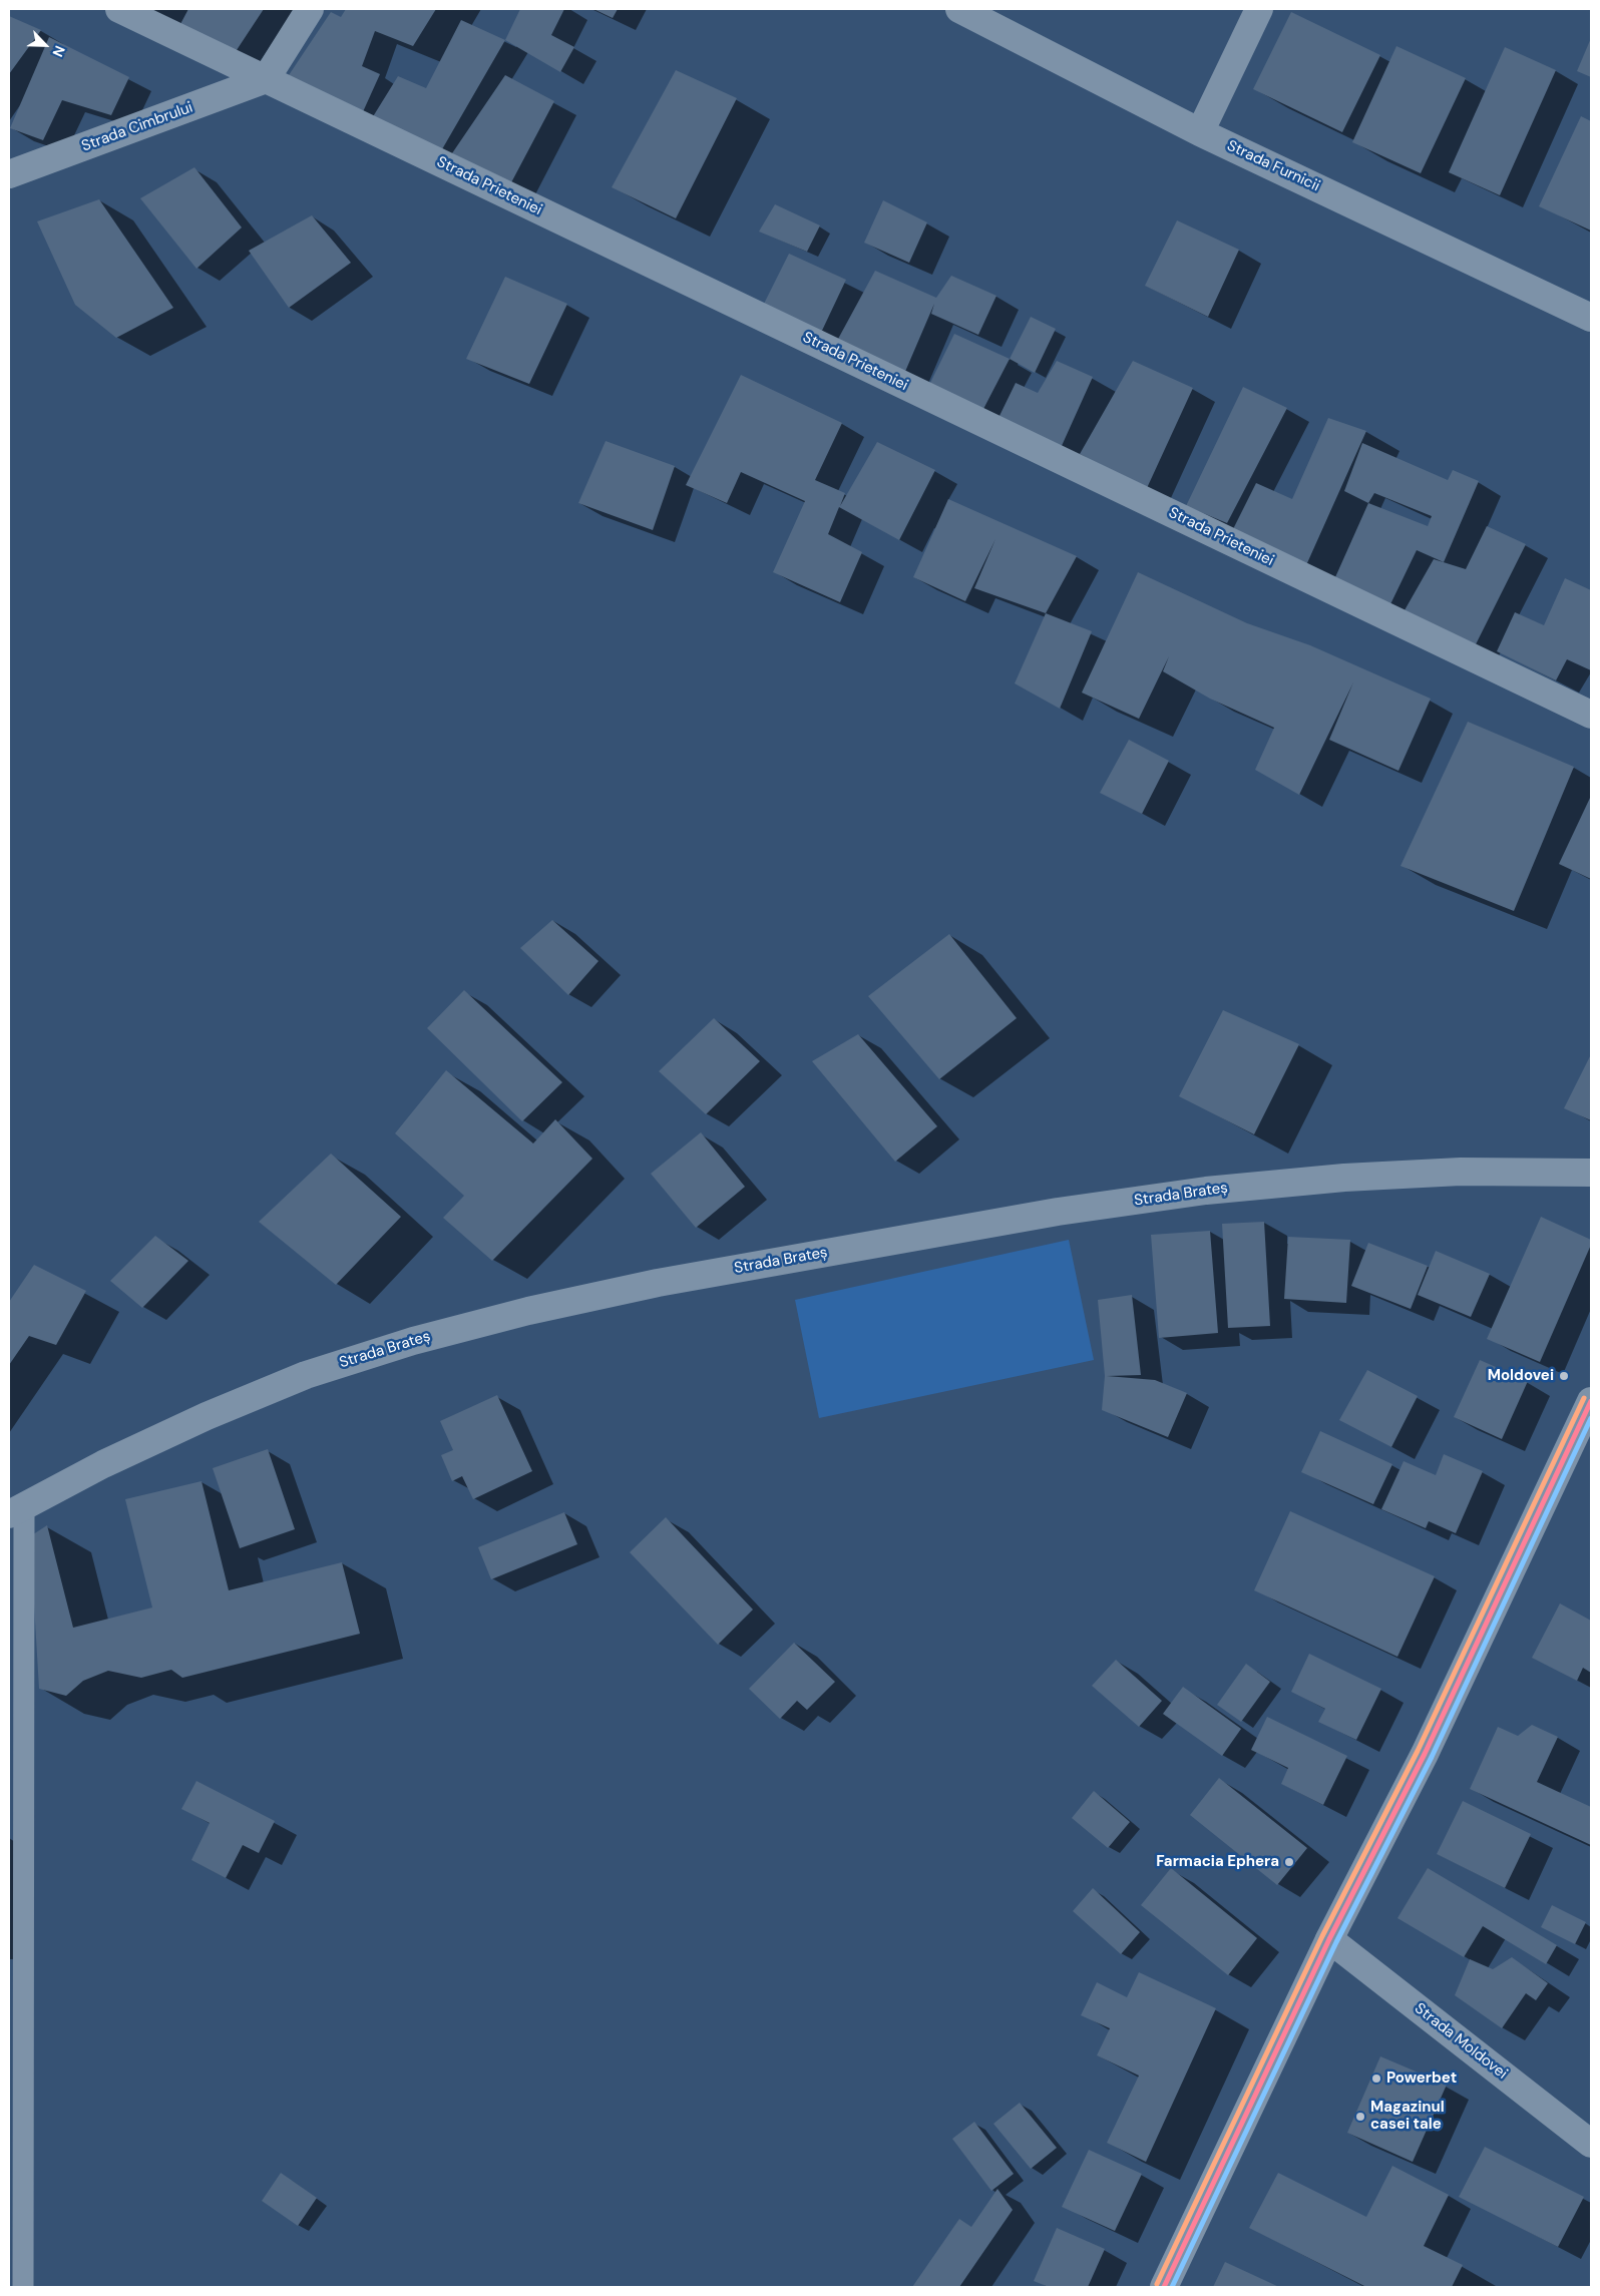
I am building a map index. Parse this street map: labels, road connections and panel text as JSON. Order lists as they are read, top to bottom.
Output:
{
  "streets": {
    "street": [
      "Strada Cimbrului",
      "Strada Furnicii",
      "Strada Prieteniei",
      "Strada Brateș",
      "Strada Moldovei"
    ]
  },
  "crossings": [
    ["Strada Cimbrului", "Strada Prieteniei"]
  ],
  "places": [
    "Moldovei",
    "Farmacia Ephera",
    "Powerbet",
    "Magazinul casei tale"
  ],
  "north": "bottom right"
}
